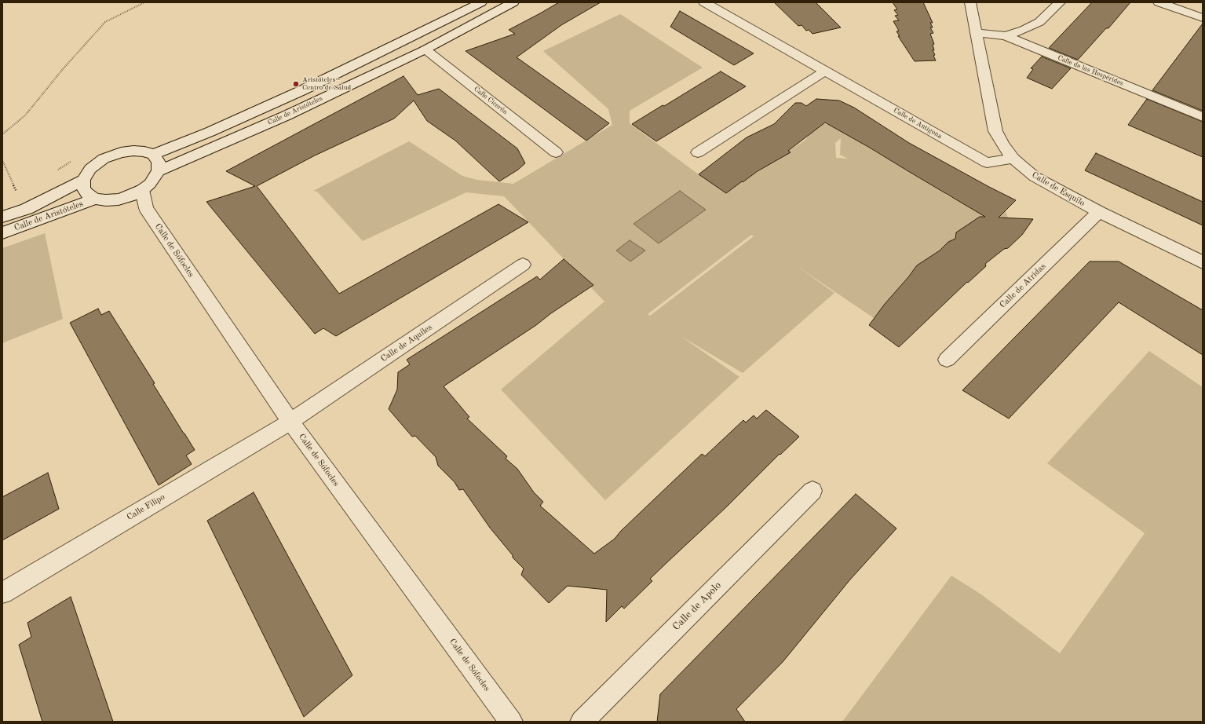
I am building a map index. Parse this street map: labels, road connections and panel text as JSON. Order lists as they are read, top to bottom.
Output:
{
  "streets": {
    "street": [
      "Calle de las Hespérides",
      "Calle Cicerón",
      "Calle de Aristóteles",
      "Calle de Antígona",
      "Calle de Esquilo",
      "Calle de Sófocles",
      "Calle de Atridas",
      "Calle de Aquiles",
      "Calle Filipo",
      "Calle de Apolo"
    ]
  },
  "crossings": [
    ["Calle de las Hespérides", "Calle de Esquilo"],
    ["Calle Cicerón", "Calle de Aristóteles"],
    ["Calle de Aristóteles", "Calle de Sófocles"],
    ["Calle de Antígona", "Calle de Esquilo"],
    ["Calle de Esquilo", "Calle de Atridas"],
    ["Calle de Sófocles", "Calle de Aquiles"],
    ["Calle de Sófocles", "Calle Filipo"],
    ["Calle de Aquiles", "Calle Filipo"]
  ],
  "places": ["Aristóteles - Centro de Salud"]
}
